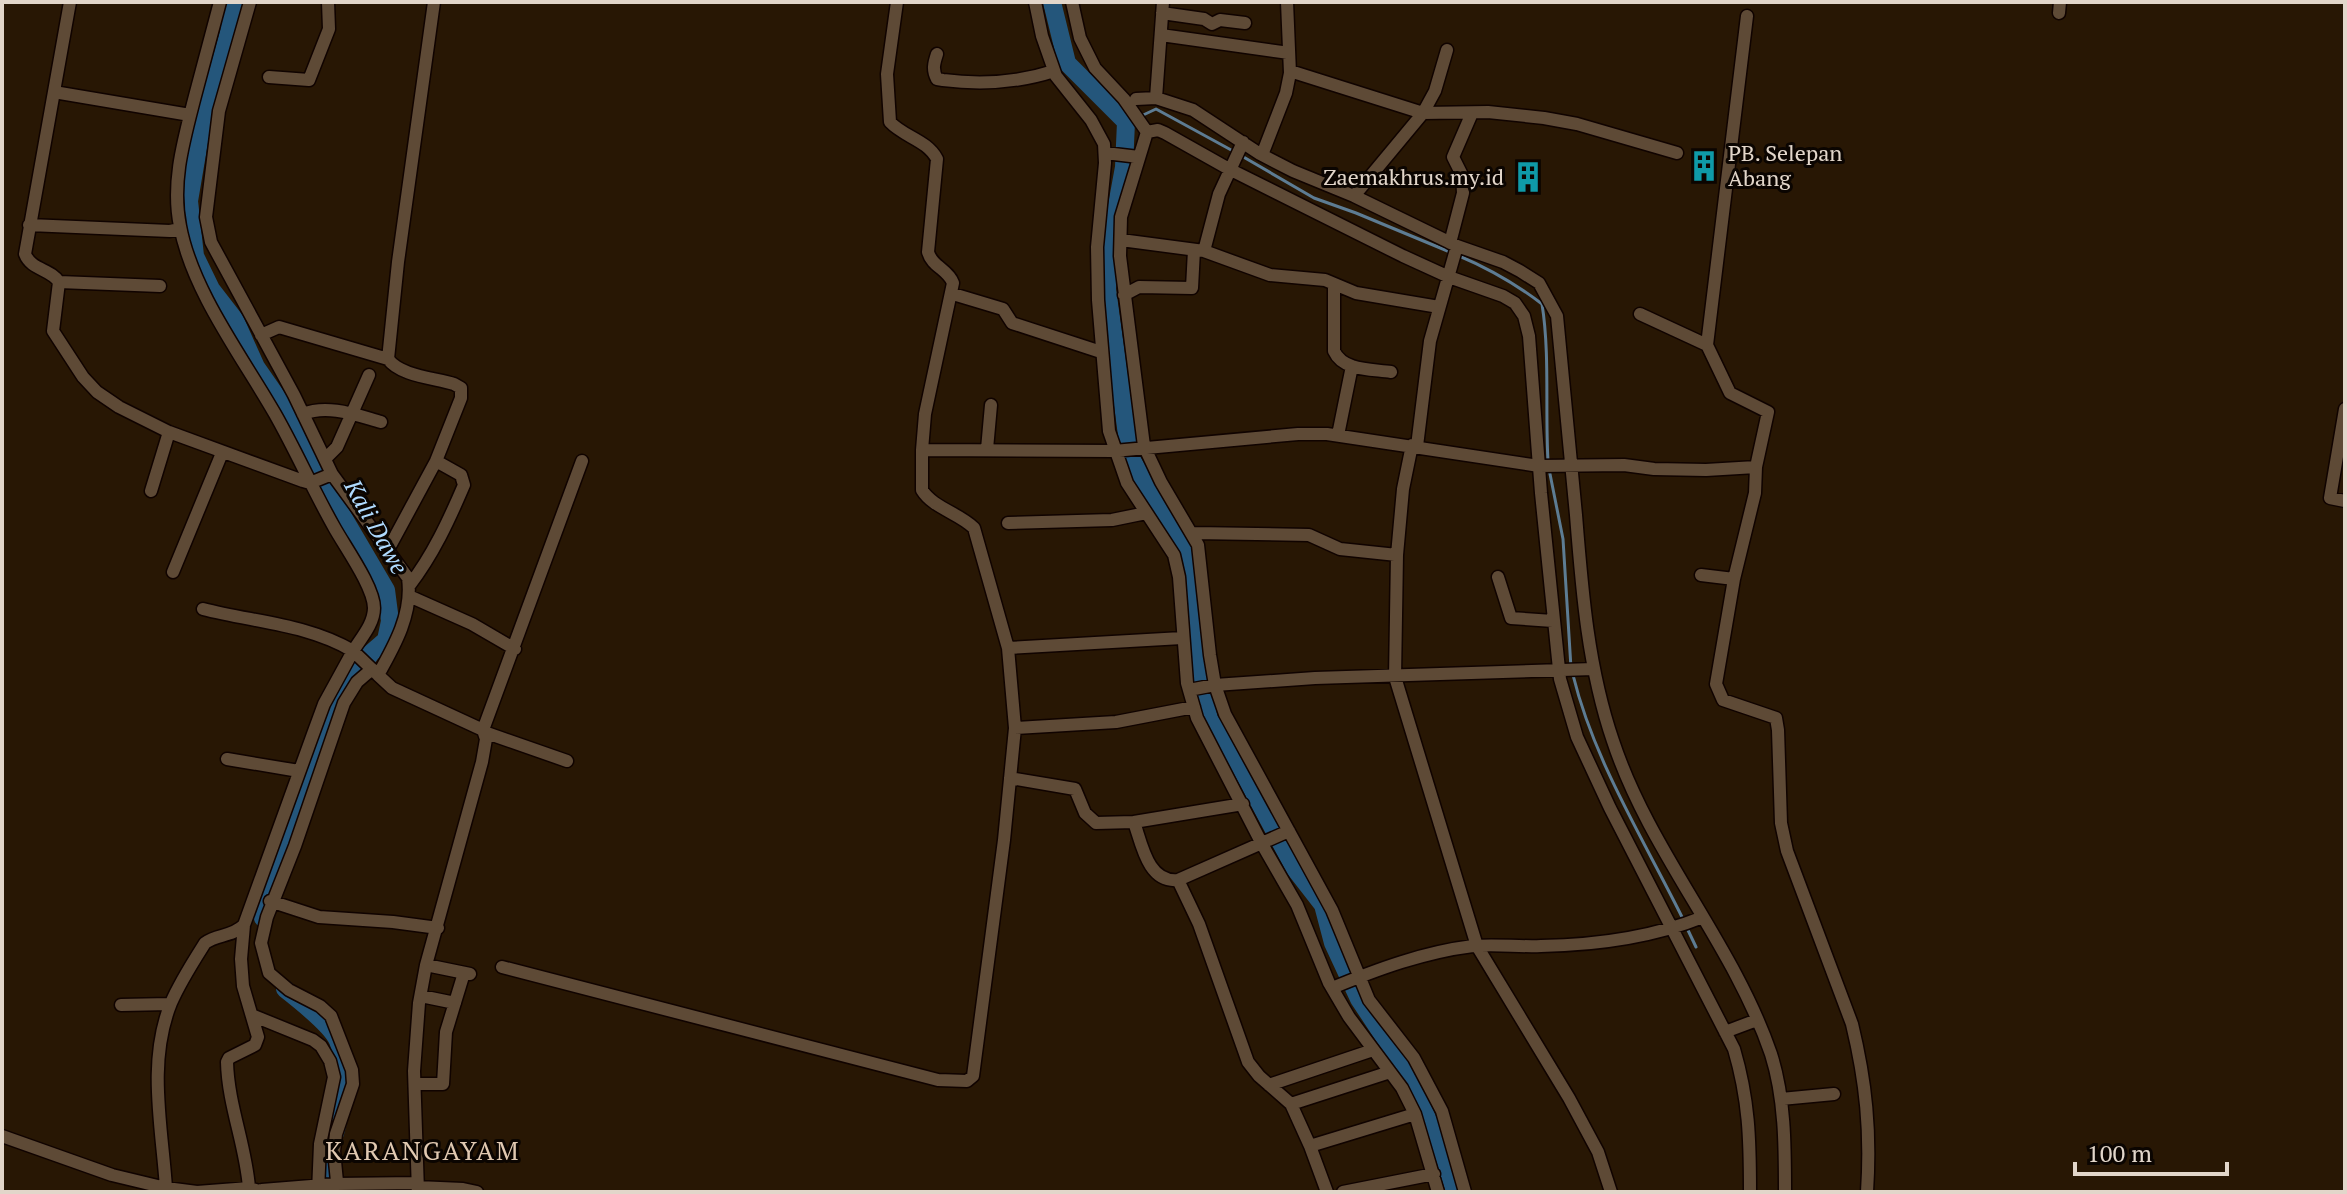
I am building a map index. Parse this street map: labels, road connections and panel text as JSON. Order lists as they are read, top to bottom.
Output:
{
  "districts": ["KARANGAYAM"],
  "water": ["Kali Dawe"],
  "places": {
    "building": ["PB. Selepan Abang", "Zaemakhrus.my.id"]
  },
  "scale_bar": "100 m"
}
